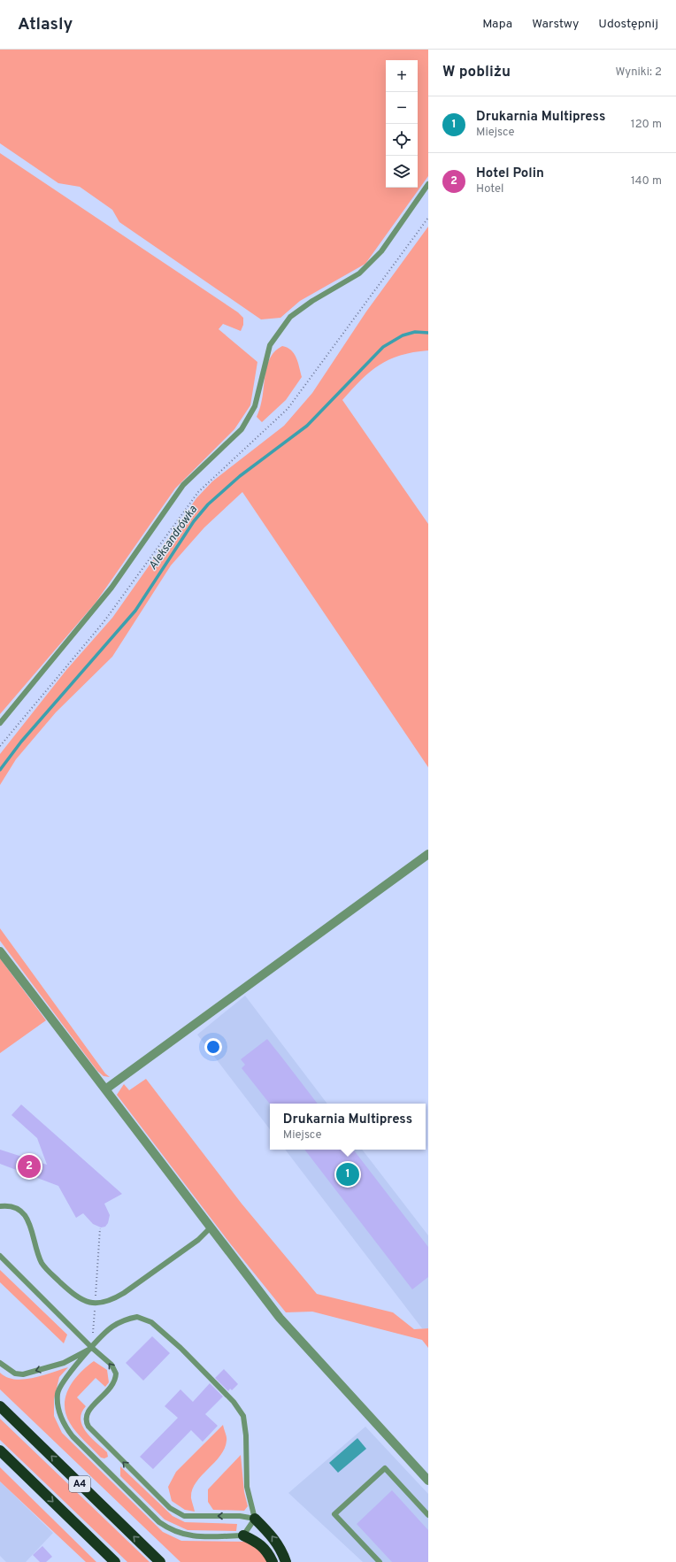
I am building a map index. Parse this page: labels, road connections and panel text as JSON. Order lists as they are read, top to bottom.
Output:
{
  "streets": {
    "highway": ["A4"]
  },
  "water": ["Aleksandrówka"],
  "page": {
    "header": "Atlasly",
    "nav": ["Mapa", "Warstwy", "Udostępnij"],
    "heading": ["W pobliżu", "Wyniki: 2"],
    "map_buttons": ["+", "−"],
    "list": [
      {
        "mark": "1",
        "name": "Drukarnia Multipress",
        "note": "Miejsce",
        "value": "120 m"
      },
      {
        "mark": "2",
        "name": "Hotel Polin",
        "note": "Hotel",
        "value": "140 m"
      }
    ],
    "popup": ["Drukarnia Multipress", "Miejsce"],
    "pins": ["2", "1"]
  }
}
